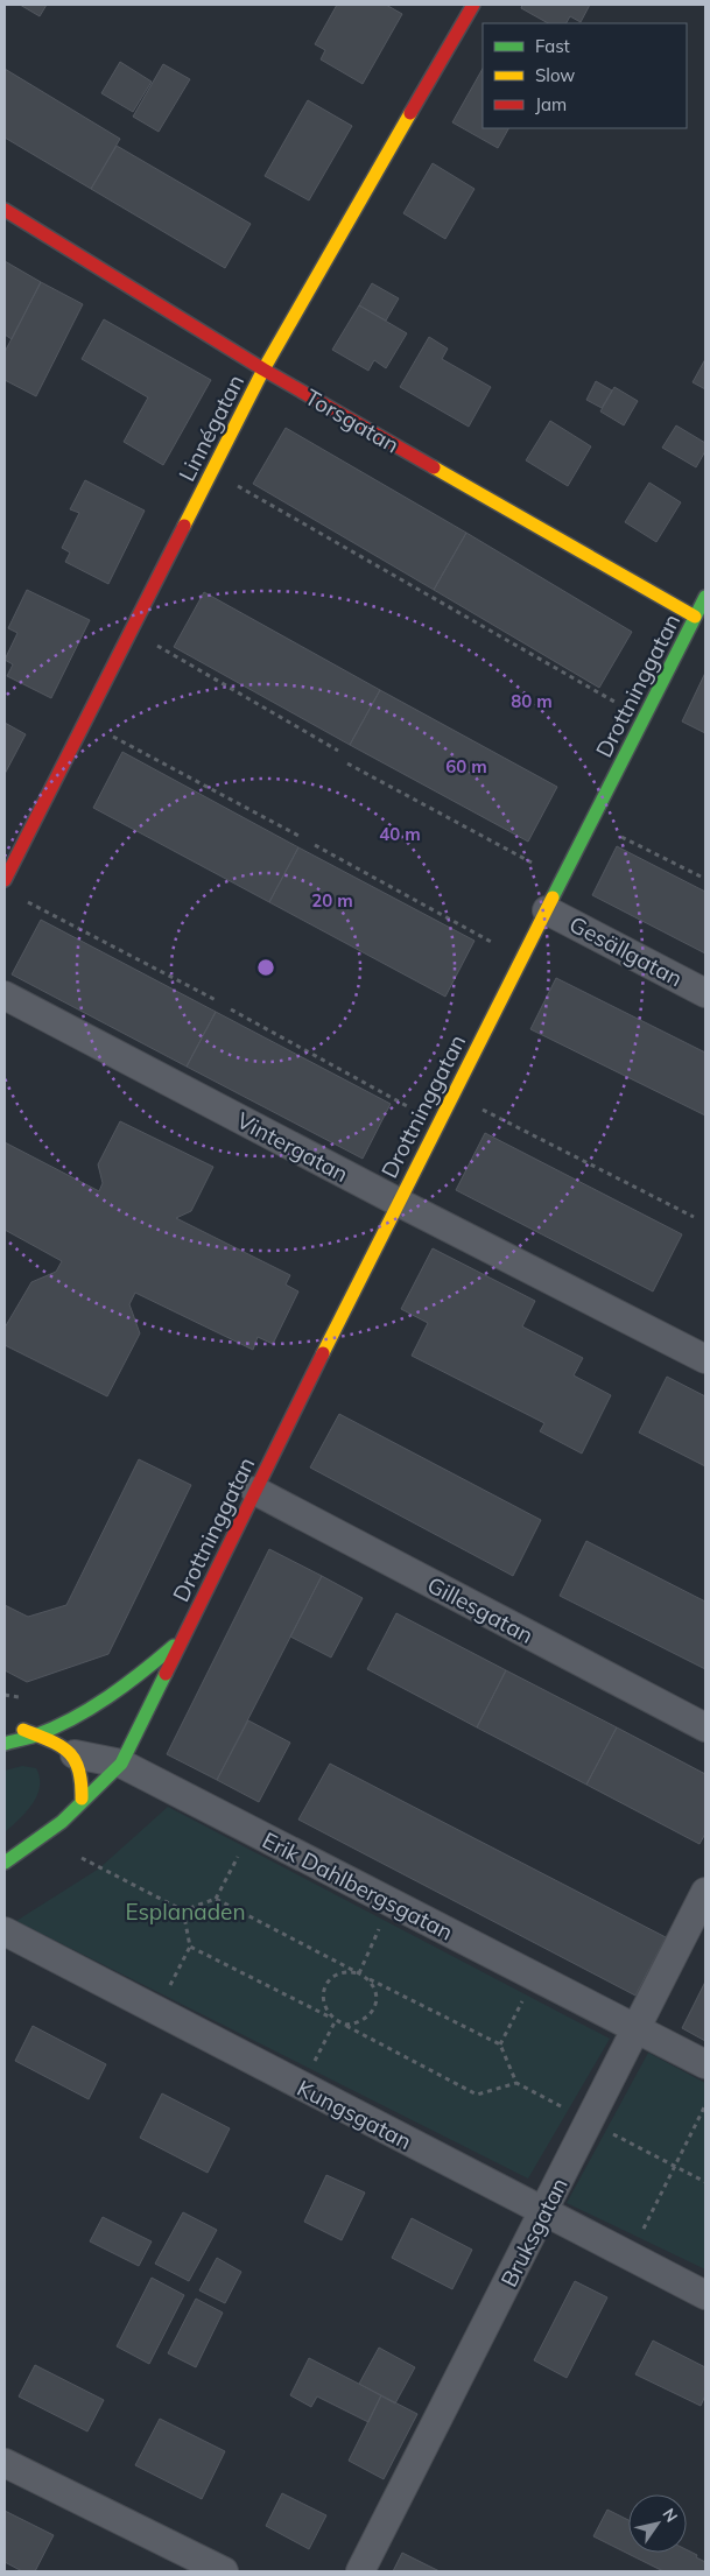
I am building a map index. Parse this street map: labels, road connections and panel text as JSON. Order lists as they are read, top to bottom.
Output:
{
  "streets": {
    "street": [
      "Torsgatan",
      "Linnégatan",
      "Drottninggatan",
      "Gesällgatan",
      "Vintergatan",
      "Gillesgatan",
      "Erik Dahlbergsgatan",
      "Kungsgatan",
      "Bruksgatan"
    ]
  },
  "crossings": [
    ["Torsgatan", "Linnégatan"],
    ["Torsgatan", "Drottninggatan"],
    ["Drottninggatan", "Gesällgatan"],
    ["Drottninggatan", "Vintergatan"],
    ["Drottninggatan", "Gillesgatan"],
    ["Drottninggatan", "Erik Dahlbergsgatan"],
    ["Erik Dahlbergsgatan", "Bruksgatan"],
    ["Kungsgatan", "Bruksgatan"]
  ],
  "parks": ["Esplanaden"],
  "legend": ["Fast", "Slow", "Jam"],
  "north": "top right",
  "rings": [
    "80 m",
    "60 m",
    "40 m",
    "20 m"
  ]
}
